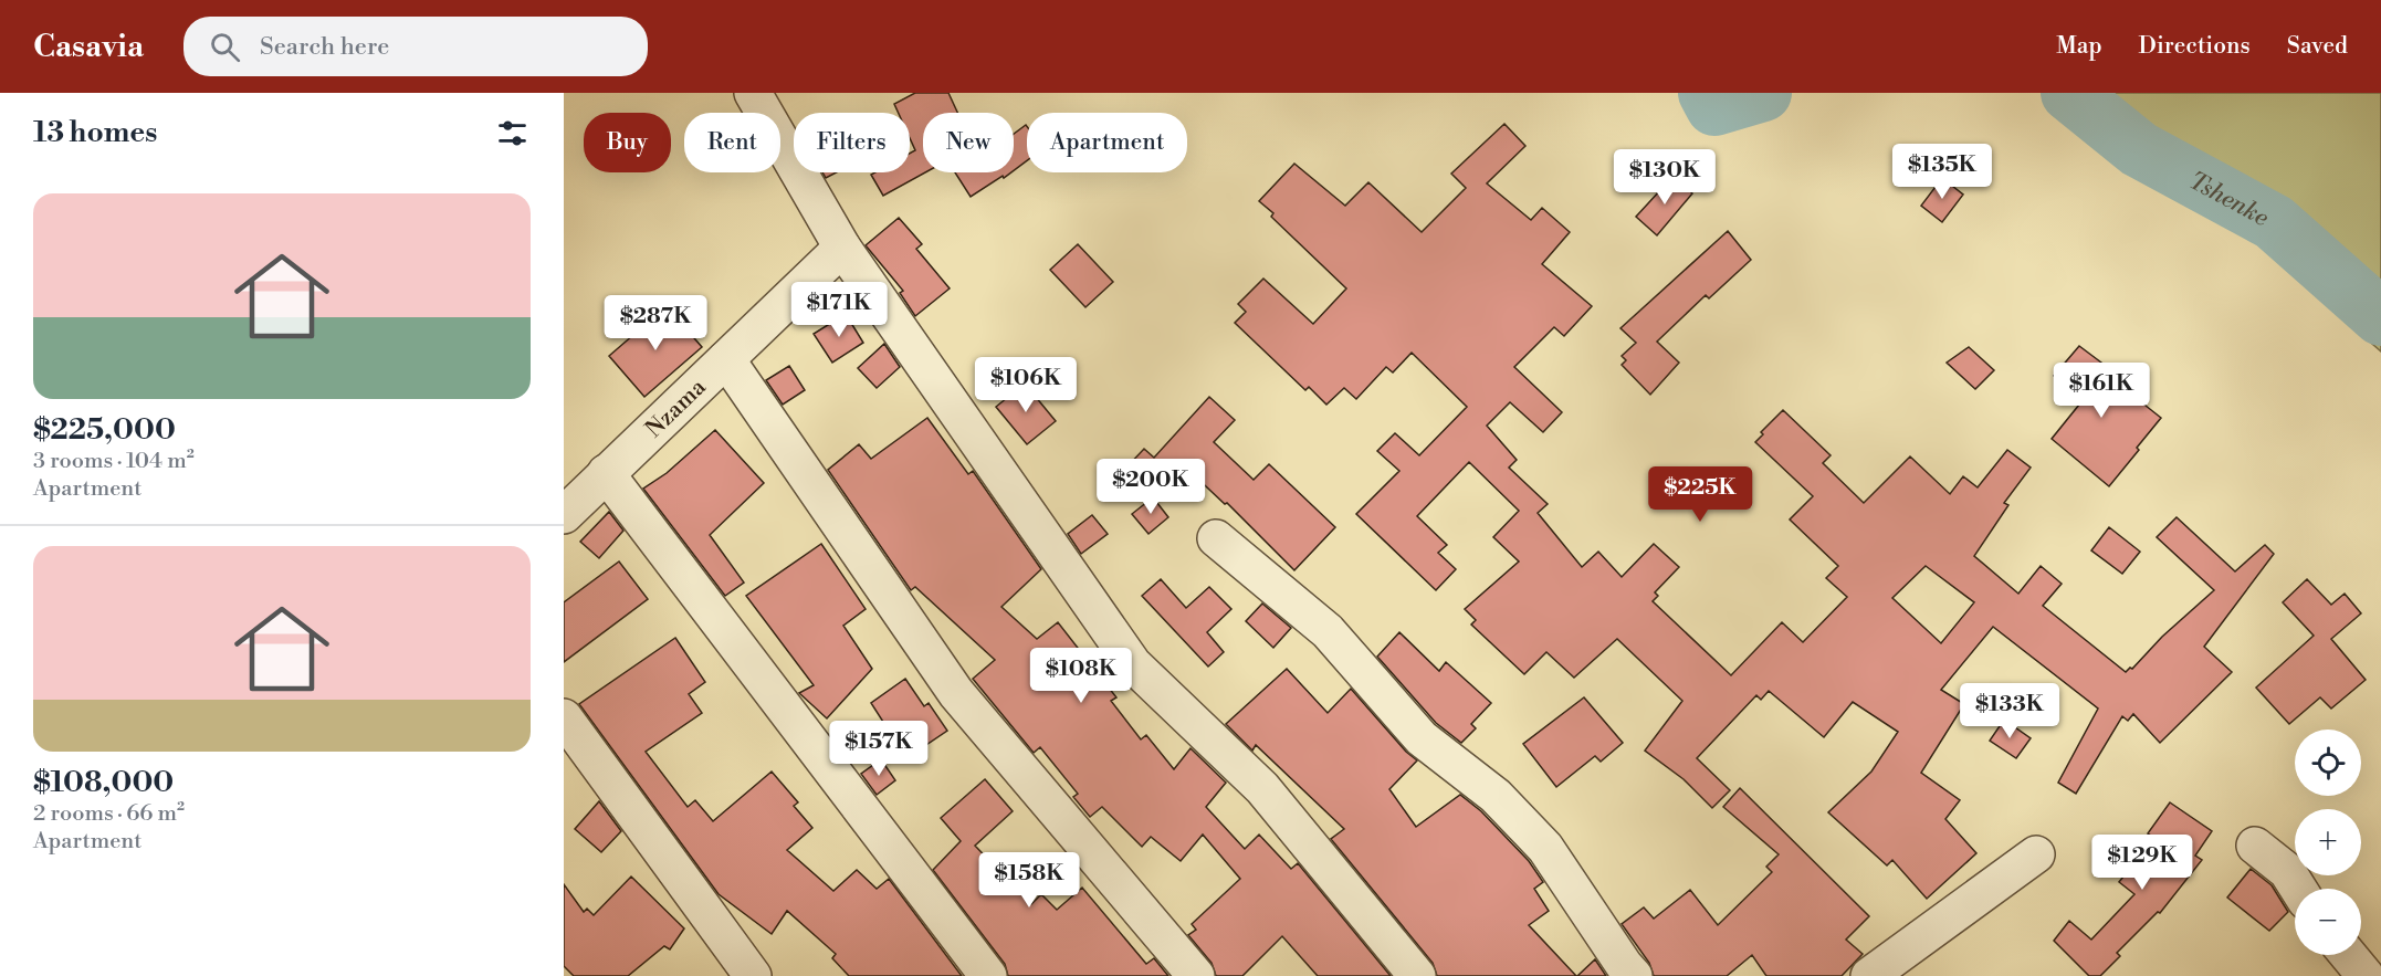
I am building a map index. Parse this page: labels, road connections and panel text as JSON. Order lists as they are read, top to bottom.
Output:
{
  "streets": {
    "street": ["Nzama"]
  },
  "water": ["Tshenke"],
  "page": {
    "header": "Casavia",
    "search": "Search here",
    "nav": ["Map", "Directions", "Saved"],
    "heading": "13 homes",
    "chip": [
      "Buy",
      "Rent",
      "Filters",
      "New",
      "Apartment"
    ],
    "price": [
      "$135K",
      "$130K",
      "$171K",
      "$287K",
      "$106K",
      "$161K",
      "$200K",
      "$225K",
      "$108K",
      "$133K",
      "$157K",
      "$129K",
      "$158K"
    ],
    "list": [
      {
        "name": "$225,000",
        "note": "3 rooms · 104 m² · Apartment"
      },
      {
        "name": "$108,000",
        "note": "2 rooms · 66 m² · Apartment"
      }
    ],
    "map_buttons": ["+", "−"]
  }
}
